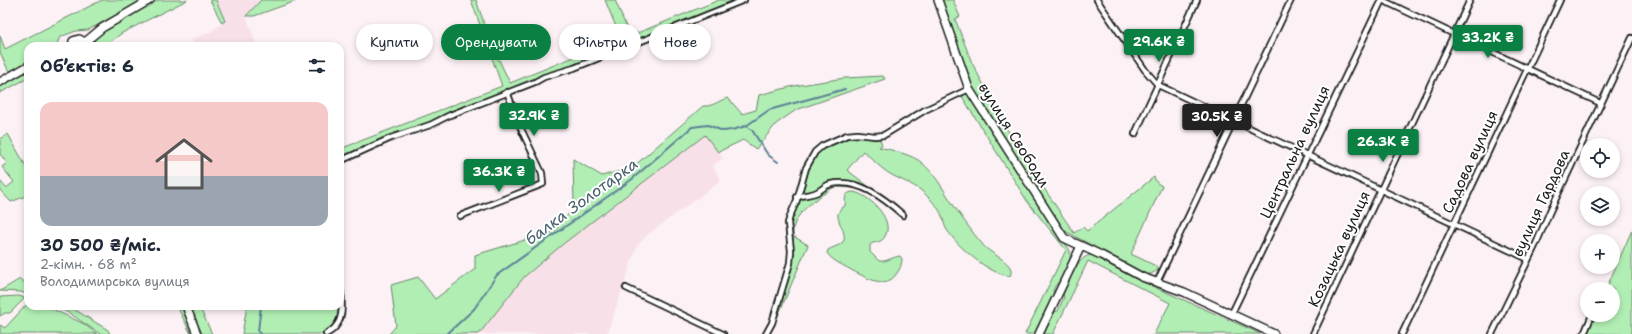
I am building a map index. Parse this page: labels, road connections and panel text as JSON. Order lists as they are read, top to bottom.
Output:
{
  "streets": {
    "street": [
      "вулиця Свободи",
      "Центральна вулиця",
      "Садова вулиця",
      "вулиця Гардова",
      "Козацька вулиця"
    ]
  },
  "crossings": [
    ["вулиця Свободи", "Центральна вулиця"]
  ],
  "water": ["балка Золотарка"],
  "page": {
    "chip": [
      "Купити",
      "Орендувати",
      "Фільтри",
      "Нове"
    ],
    "price": [
      "33.2K ₴",
      "29.6K ₴",
      "32.9K ₴",
      "30.5K ₴",
      "26.3K ₴",
      "36.3K ₴"
    ],
    "heading": "Об’єктів: 6",
    "list": [
      {
        "name": "30 500 ₴/міс.",
        "note": "2-кімн. · 68 m² · Володимирська вулиця"
      }
    ],
    "map_buttons": ["+", "−"]
  }
}
